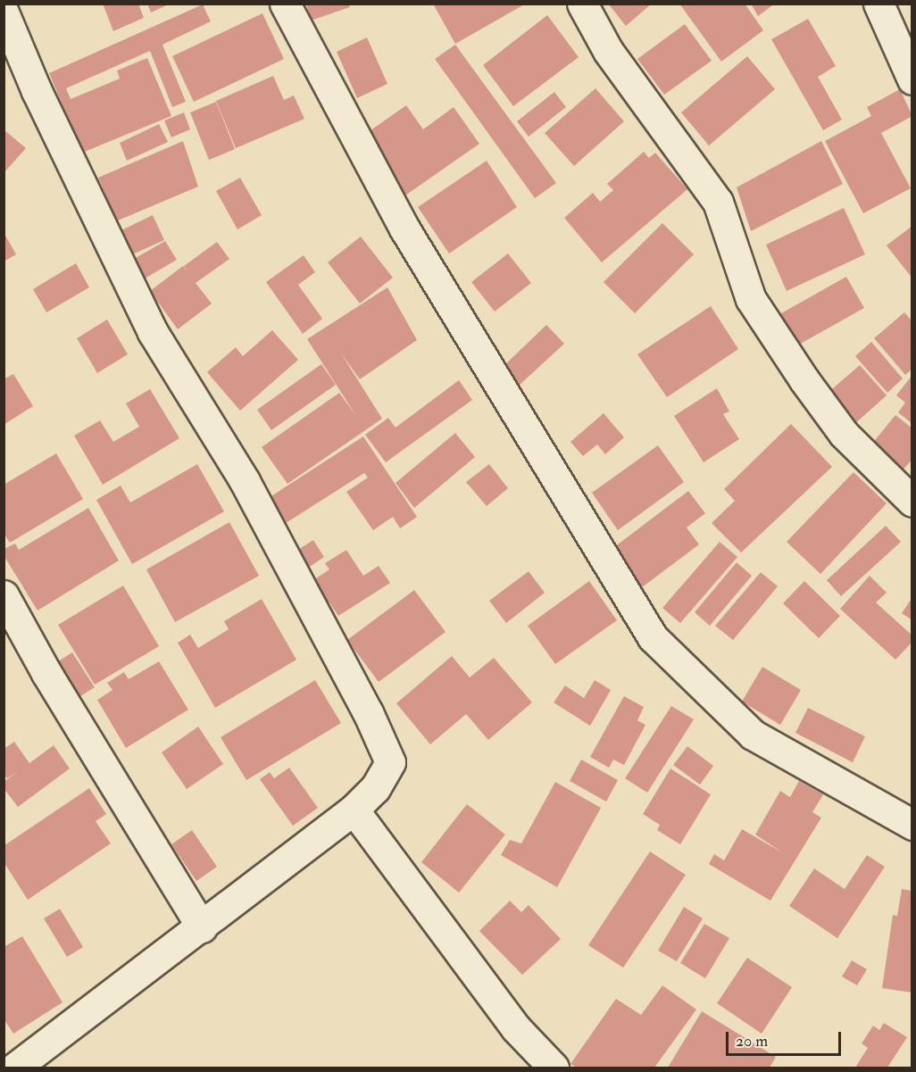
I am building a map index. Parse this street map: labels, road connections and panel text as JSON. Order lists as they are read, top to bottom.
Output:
{
  "scale_bar": "20 m"
}
